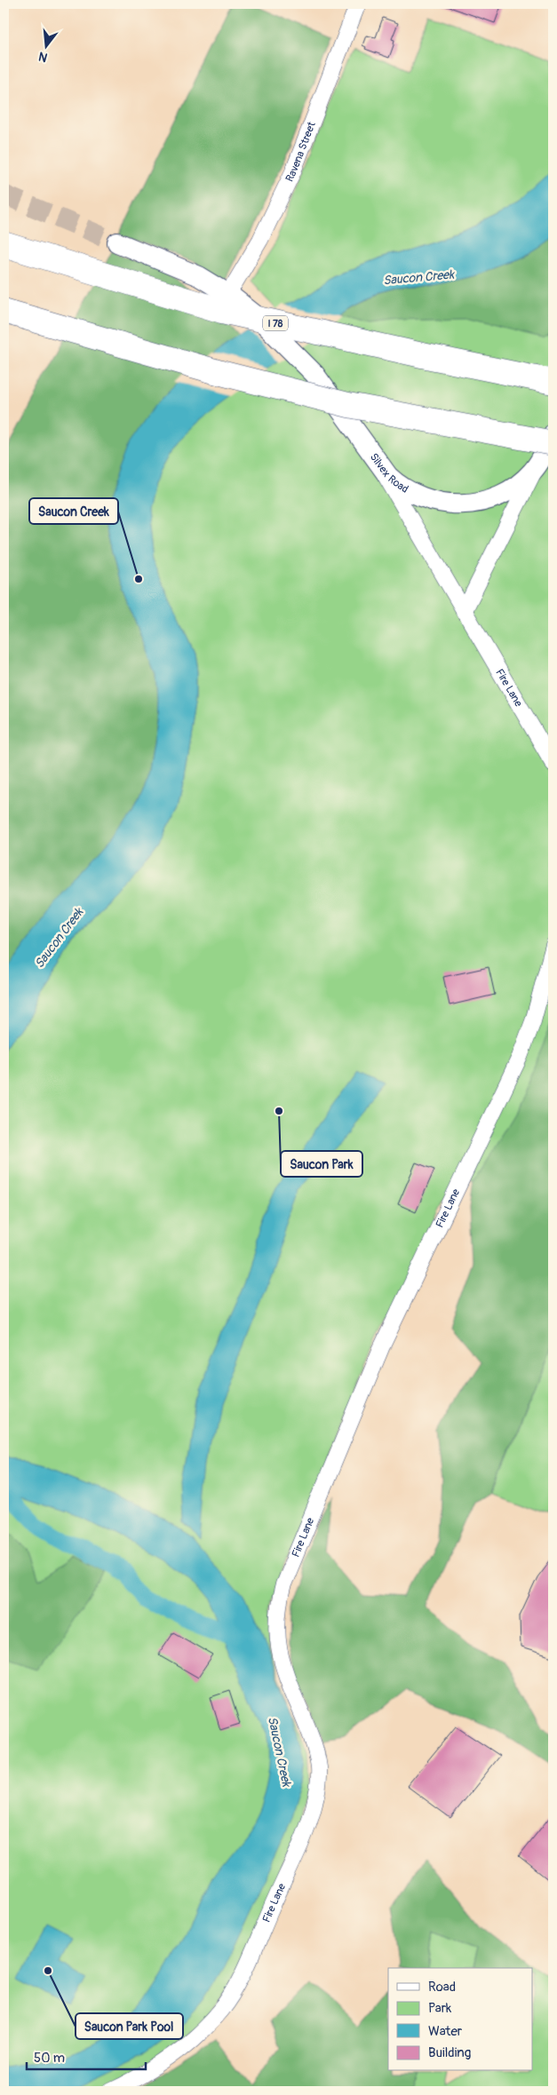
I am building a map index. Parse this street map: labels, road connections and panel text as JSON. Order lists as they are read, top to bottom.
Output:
{
  "streets": {
    "highway": ["I 78"],
    "street": ["Ravena Street", "Silvex Road", "Fire Lane"]
  },
  "crossings": [
    ["Ravena Street", "Silvex Road"],
    ["Silvex Road", "Fire Lane"]
  ],
  "water": ["Saucon Creek"],
  "places": ["Saucon Creek", "Saucon Park", "Saucon Park Pool"],
  "legend": [
    "Road",
    "Park",
    "Water",
    "Building"
  ],
  "scale_bar": "50 m",
  "north": "bottom"
}
